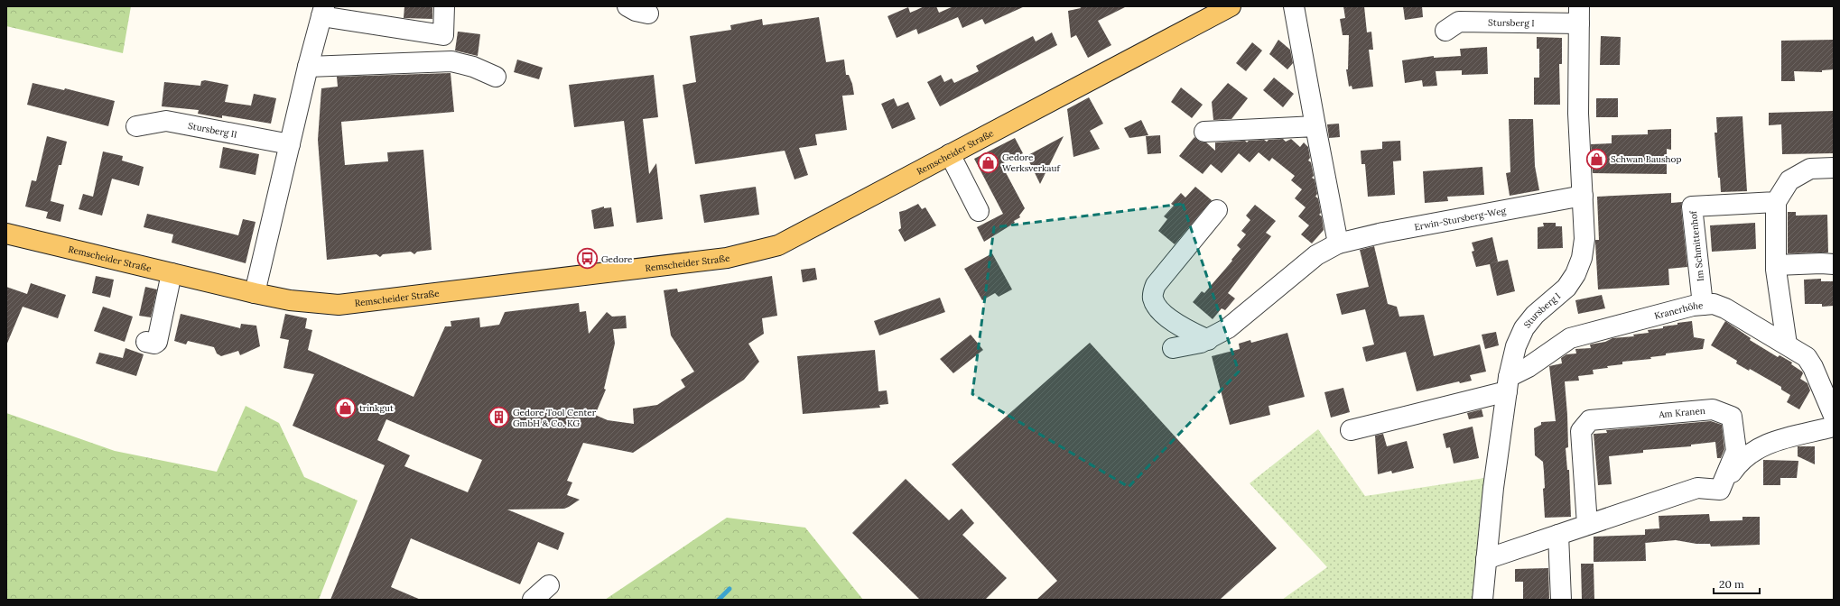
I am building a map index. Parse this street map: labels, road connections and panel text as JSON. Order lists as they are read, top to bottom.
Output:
{
  "streets": {
    "main road": ["Remscheider Straße"],
    "street": [
      "Stursberg I",
      "Stursberg II",
      "Erwin-Stursberg-Weg",
      "Im Schmittenhof",
      "Kranerhöhe",
      "Am Kranen"
    ]
  },
  "crossings": [
    ["Stursberg I", "Erwin-Stursberg-Weg"],
    ["Stursberg I", "Kranerhöhe"],
    ["Im Schmittenhof", "Kranerhöhe"]
  ],
  "places": {
    "shop": ["Schwan Baushop", "Gedore Werksverkauf", "trinkgut"],
    "bus stop": ["Gedore"],
    "building": ["Gedore Tool Center GmbH & Co. KG"]
  },
  "scale_bar": "20 m"
}
